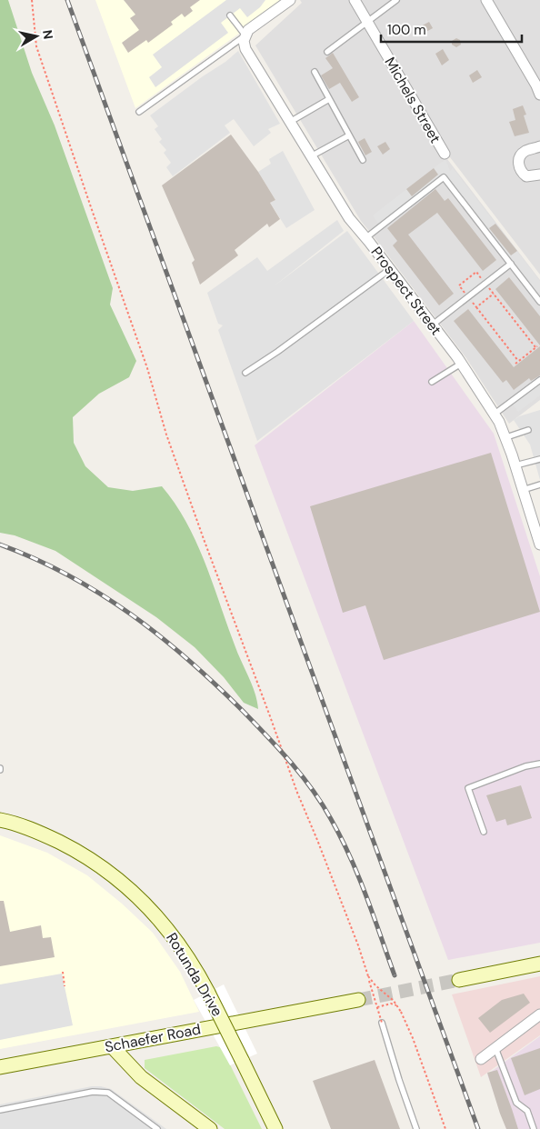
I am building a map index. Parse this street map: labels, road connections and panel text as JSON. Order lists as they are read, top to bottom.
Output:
{
  "streets": {
    "main road": ["Rotunda Drive", "Schaefer Road"],
    "street": ["Michels Street", "Prospect Street"]
  },
  "scale_bar": "100 m",
  "north": "right"
}
